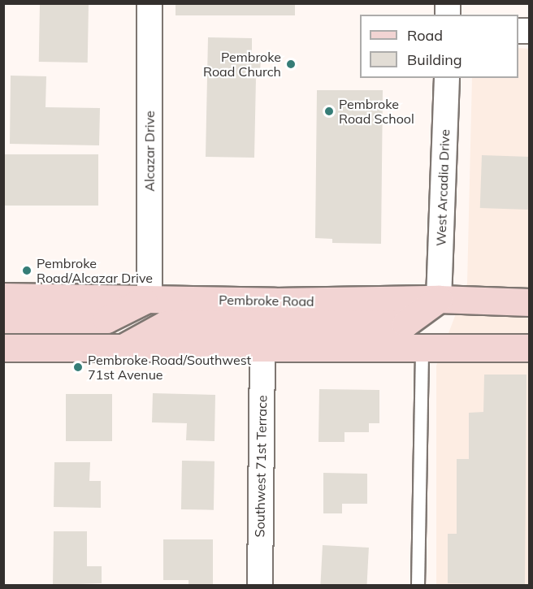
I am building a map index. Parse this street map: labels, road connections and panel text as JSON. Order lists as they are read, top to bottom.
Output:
{
  "streets": {
    "main road": ["Pembroke Road"],
    "street": ["Alcazar Drive", "West Arcadia Drive", "Southwest 71st Terrace"]
  },
  "crossings": [
    ["Alcazar Drive", "Pembroke Road"],
    ["West Arcadia Drive", "Pembroke Road"]
  ],
  "places": [
    "Pembroke Road Church",
    "Pembroke Road School",
    "Pembroke Road/Alcazar Drive",
    "Pembroke Road/Southwest 71st Avenue"
  ],
  "legend": ["Road", "Building"]
}
